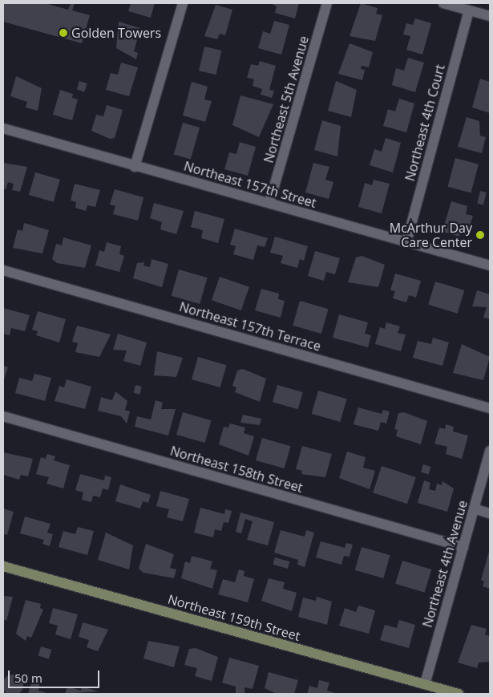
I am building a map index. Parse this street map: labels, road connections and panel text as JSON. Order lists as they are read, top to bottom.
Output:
{
  "streets": {
    "street": [
      "Northeast 5th Avenue",
      "Northeast 4th Court",
      "Northeast 157th Street",
      "Northeast 157th Terrace",
      "Northeast 158th Street",
      "Northeast 4th Avenue",
      "Northeast 159th Street"
    ]
  },
  "crossings": [
    ["Northeast 5th Avenue", "Northeast 157th Street"],
    ["Northeast 4th Court", "Northeast 157th Street"],
    ["Northeast 158th Street", "Northeast 4th Avenue"],
    ["Northeast 4th Avenue", "Northeast 159th Street"]
  ],
  "places": ["Golden Towers", "McArthur Day Care Center"],
  "scale_bar": "50 m"
}
